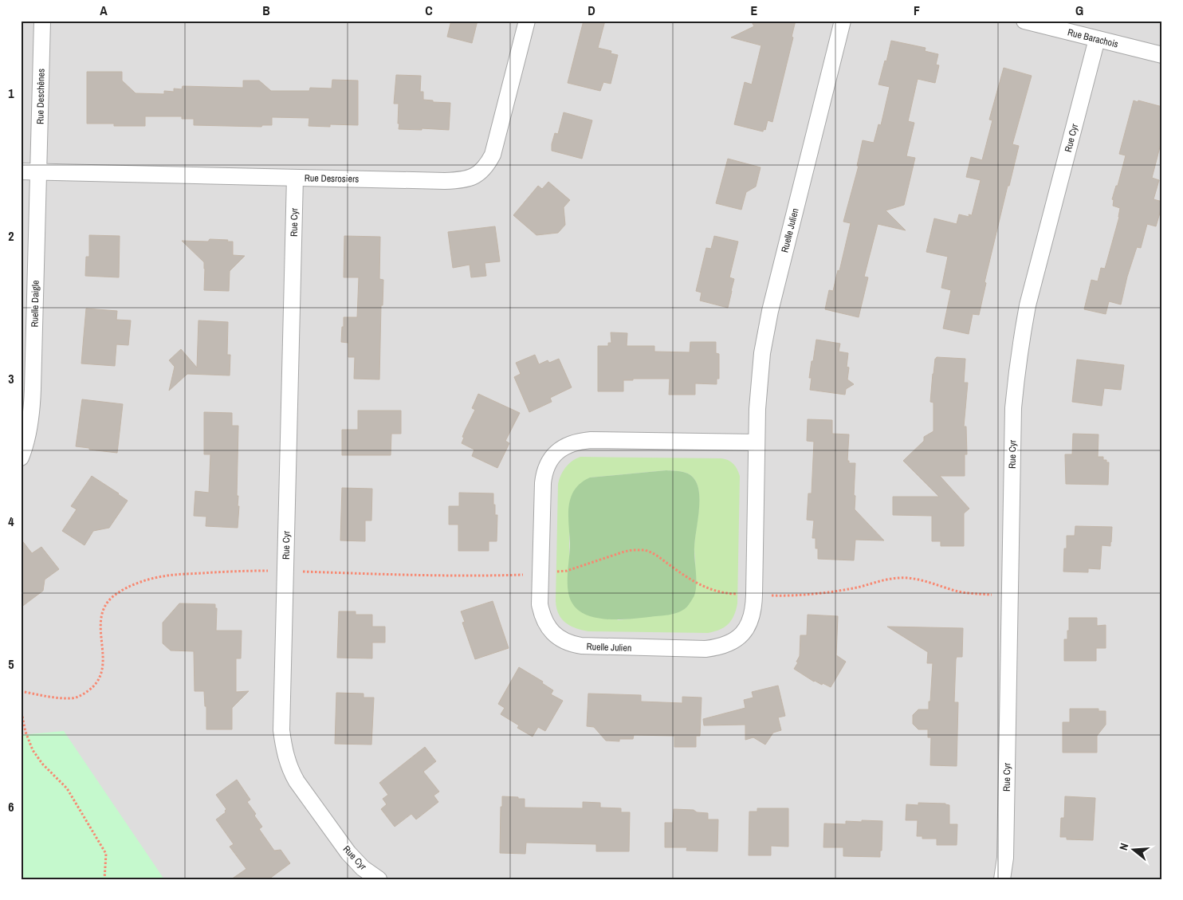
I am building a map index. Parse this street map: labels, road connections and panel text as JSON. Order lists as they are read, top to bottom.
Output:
{
  "streets": {
    "street": [
      "Rue Barachois",
      "Rue Deschênes",
      "Rue Cyr",
      "Rue Desrosiers",
      "Ruelle Julien",
      "Ruelle Daigle"
    ]
  },
  "crossings": [
    ["Rue Barachois", "Rue Cyr"],
    ["Rue Deschênes", "Rue Desrosiers"],
    ["Rue Deschênes", "Ruelle Daigle"],
    ["Rue Cyr", "Rue Desrosiers"],
    ["Rue Desrosiers", "Ruelle Daigle"]
  ],
  "north": "left",
  "grid": {
    "columns": [
      "A",
      "B",
      "C",
      "D",
      "E",
      "F",
      "G"
    ],
    "rows": [
      "1",
      "2",
      "3",
      "4",
      "5",
      "6"
    ]
  }
}
